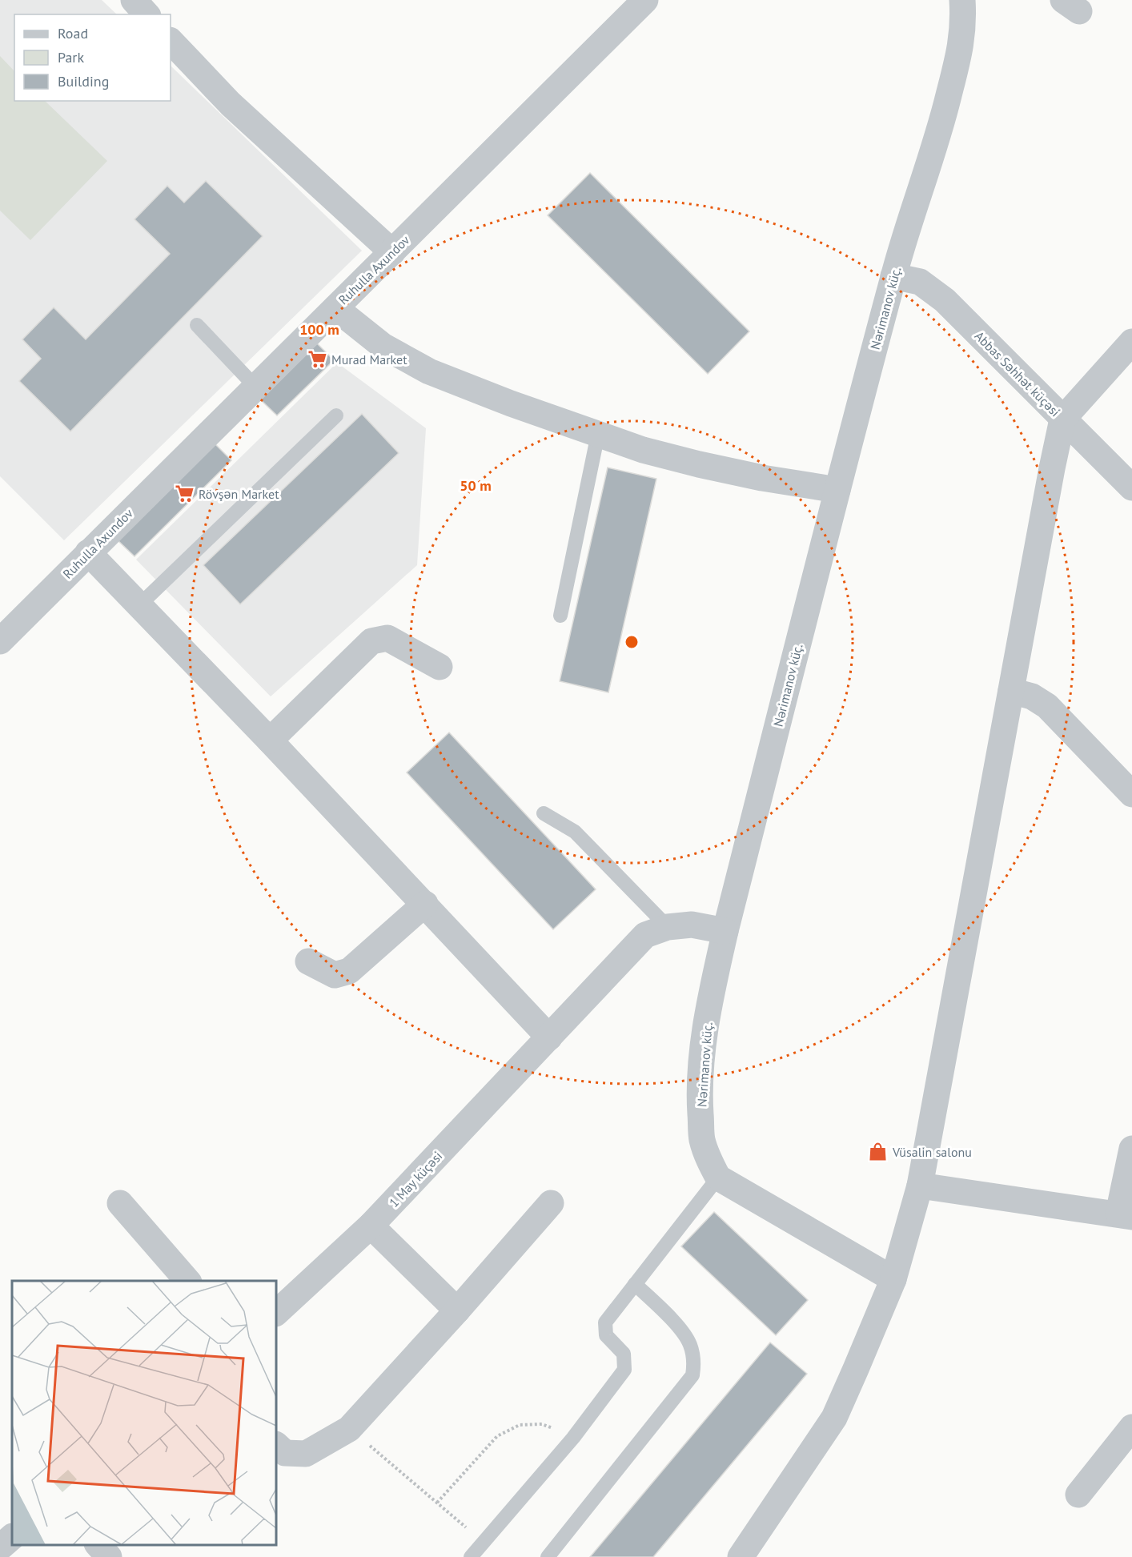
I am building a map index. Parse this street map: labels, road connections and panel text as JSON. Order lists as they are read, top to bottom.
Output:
{
  "streets": {
    "street": [
      "Ruhulla Axundov",
      "Nərimanov küç.",
      "Abbas Səhhət küçəsi",
      "1 May küçəsi"
    ]
  },
  "crossings": [
    ["Nərimanov küç.", "Abbas Səhhət küçəsi"],
    ["Nərimanov küç.", "1 May küçəsi"]
  ],
  "places": {
    "supermarket": ["Murad Market", "Rövşən Market"],
    "shop": ["Vüsalin salonu"]
  },
  "legend": ["Road", "Park", "Building"],
  "rings": ["100 m", "50 m"]
}
